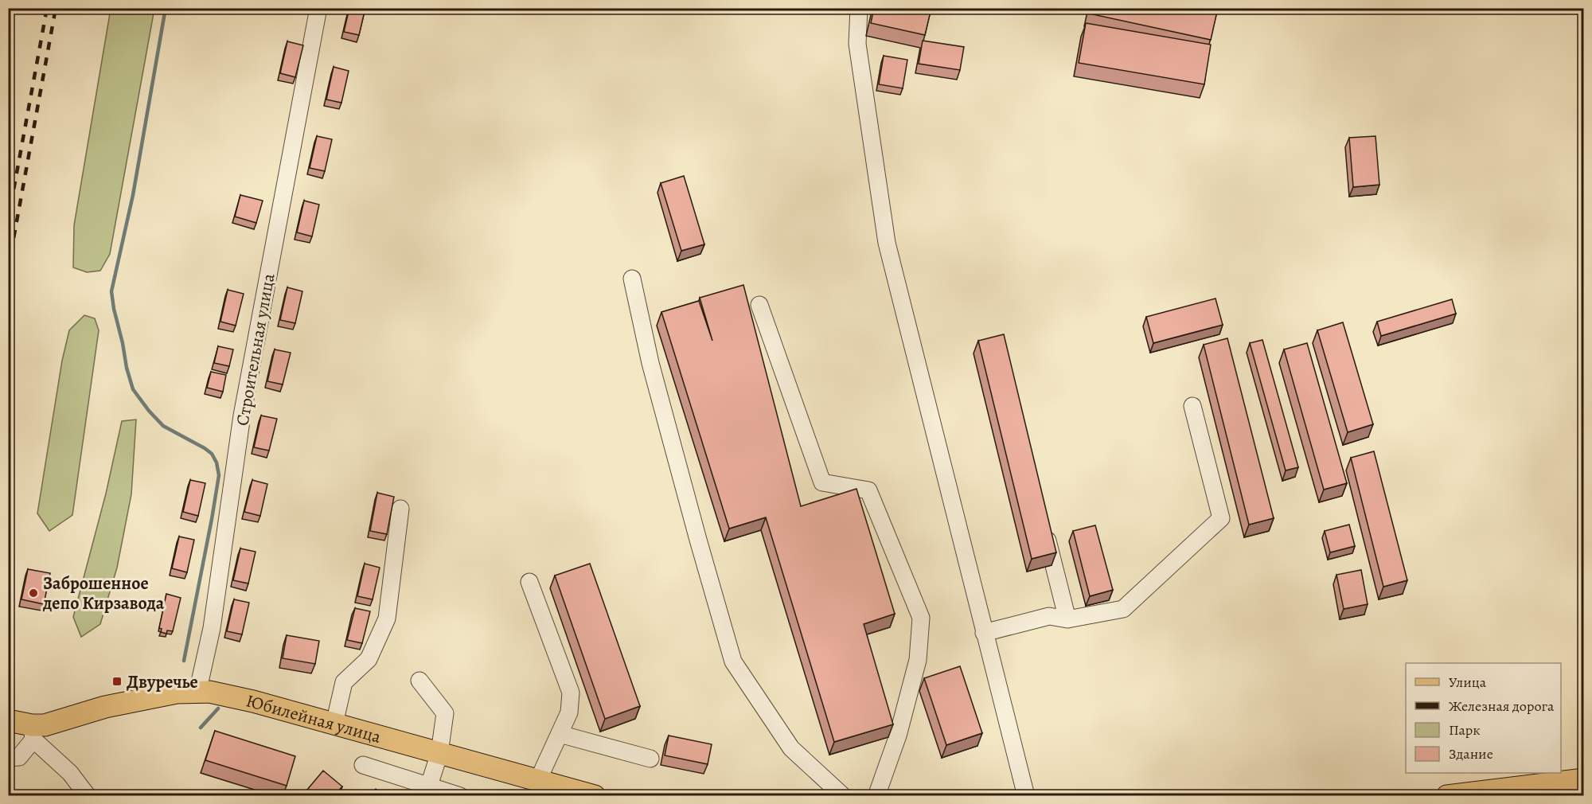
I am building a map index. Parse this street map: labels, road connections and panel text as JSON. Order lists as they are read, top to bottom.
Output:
{
  "streets": {
    "main road": ["Юбилейная улица"],
    "street": ["Строительная улица"]
  },
  "crossings": [
    ["Строительная улица", "Юбилейная улица"]
  ],
  "places": {
    "other": ["Заброшенное депо Кирзавода"],
    "transit": ["Двуречье"]
  },
  "legend": [
    "Улица",
    "Железная дорога",
    "Парк",
    "Здание"
  ]
}
